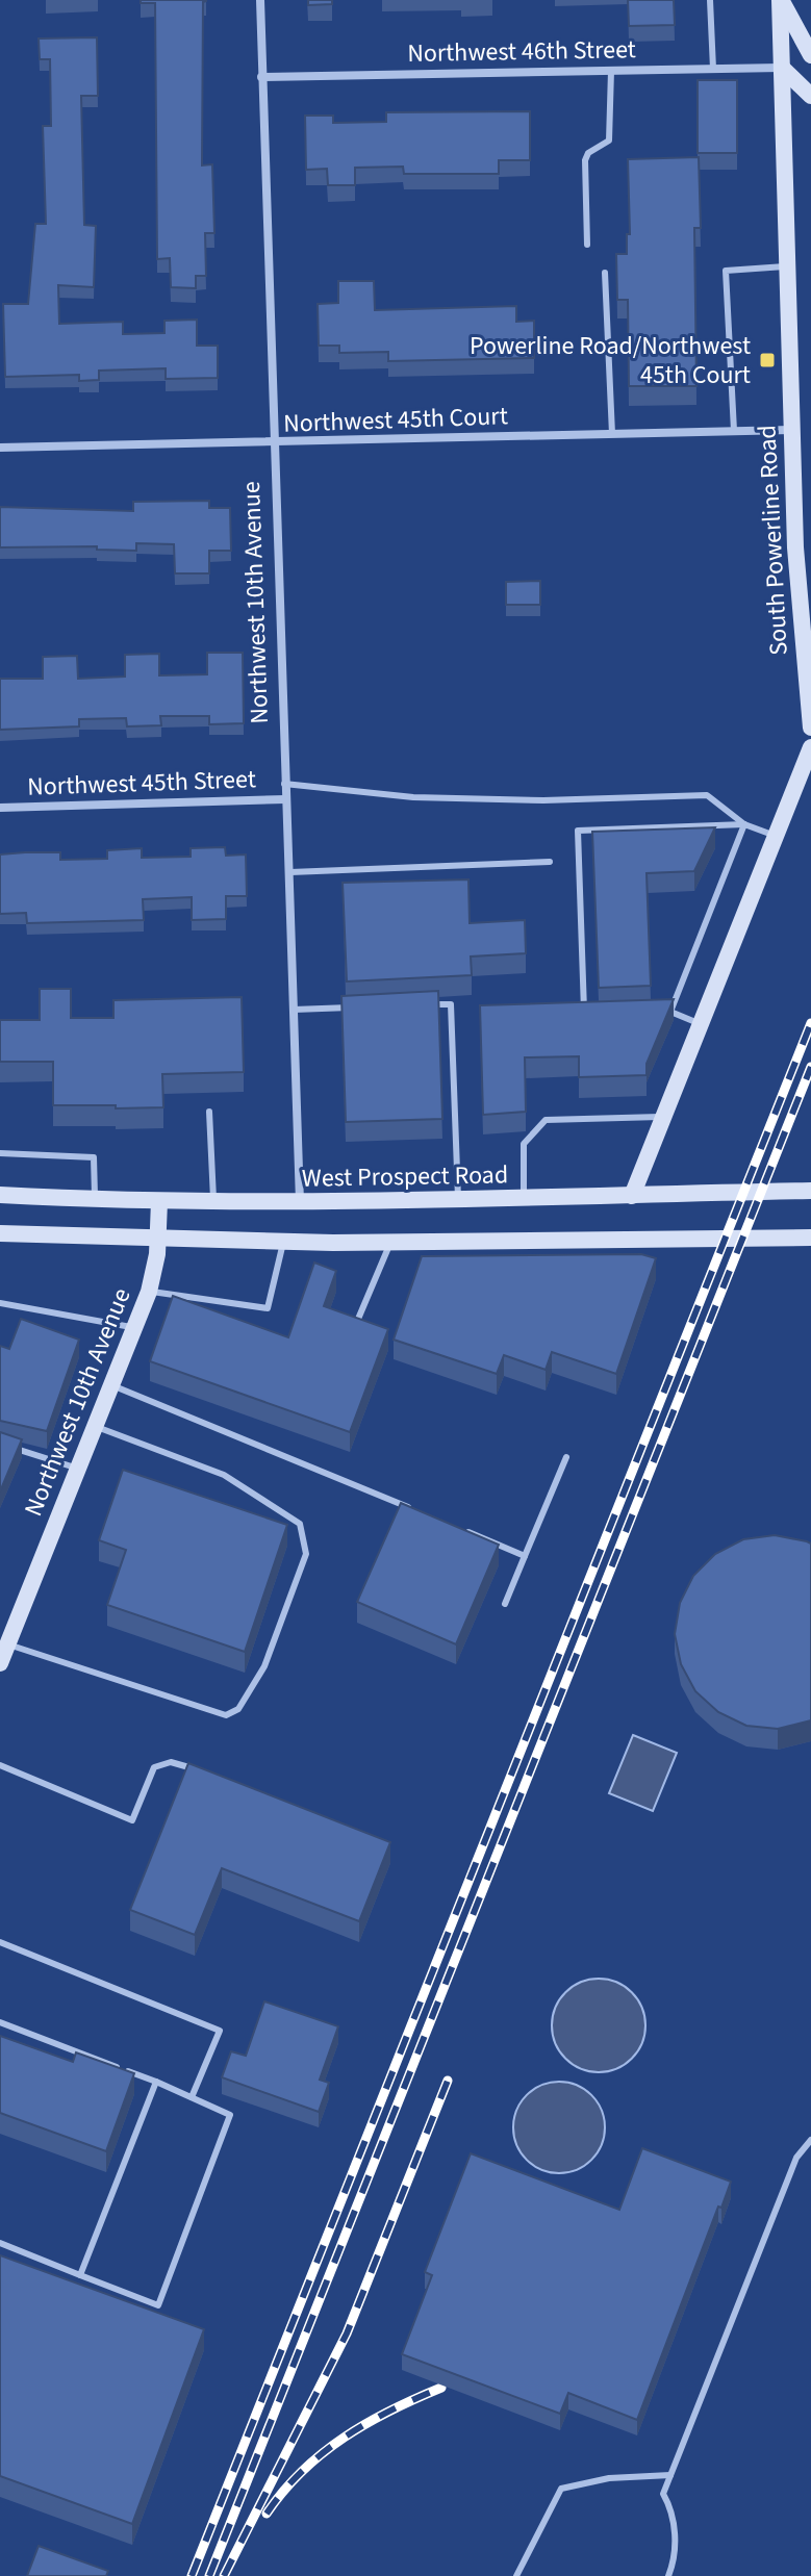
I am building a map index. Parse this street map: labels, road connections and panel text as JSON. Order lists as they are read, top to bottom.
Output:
{
  "streets": {
    "main road": ["South Powerline Road", "Northwest 10th Avenue", "West Prospect Road"],
    "street": ["Northwest 46th Street", "Northwest 45th Court", "Northwest 45th Street"]
  },
  "crossings": [
    ["Northwest 46th Street", "South Powerline Road"],
    ["Northwest 46th Street", "Northwest 10th Avenue"],
    ["Northwest 45th Court", "South Powerline Road"],
    ["Northwest 45th Court", "Northwest 10th Avenue"],
    ["Northwest 10th Avenue", "Northwest 45th Street"],
    ["Northwest 10th Avenue", "West Prospect Road"]
  ],
  "places": {
    "transit": ["Powerline Road/Northwest 45th Court"]
  }
}
